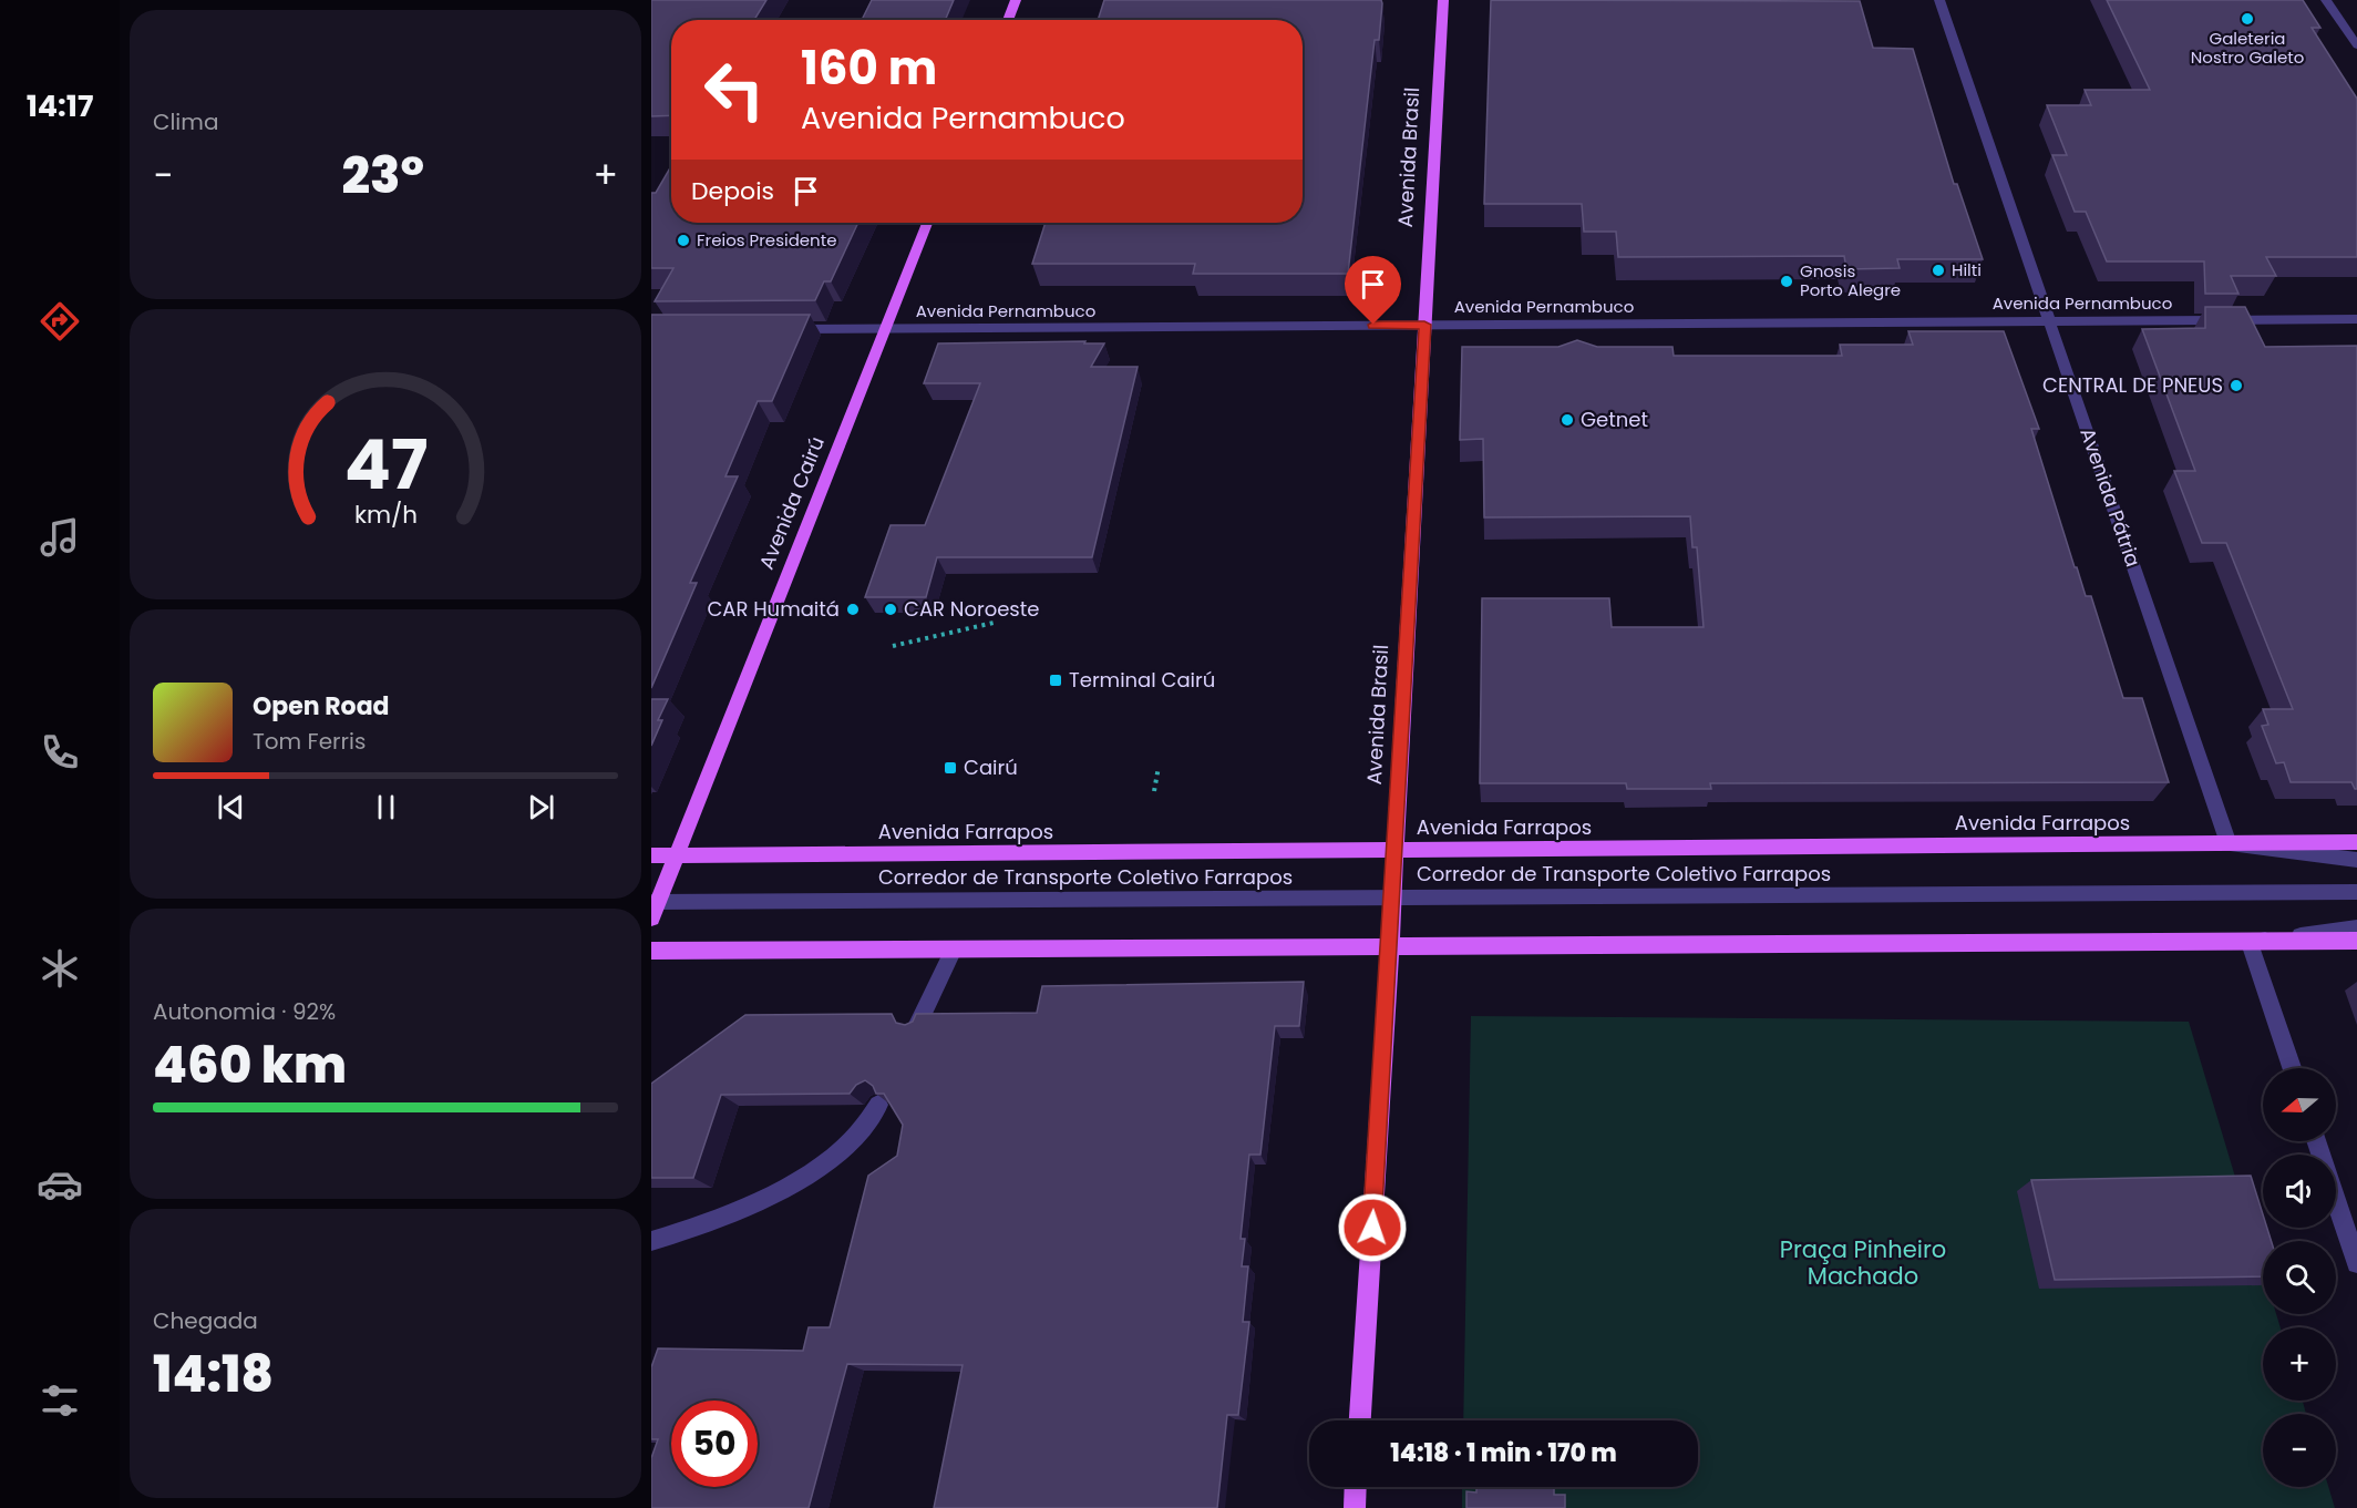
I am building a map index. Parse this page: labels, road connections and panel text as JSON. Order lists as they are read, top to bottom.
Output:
{
  "streets": {
    "main road": ["Avenida Brasil", "Avenida Cairú", "Avenida Farrapos"],
    "street": ["Avenida Pernambuco", "Avenida Pátria", "Corredor de Transporte Coletivo Farrapos"]
  },
  "crossings": [
    ["Avenida Brasil", "Avenida Pernambuco"],
    ["Avenida Brasil", "Avenida Farrapos"],
    ["Avenida Brasil", "Corredor de Transporte Coletivo Farrapos"],
    ["Avenida Pernambuco", "Avenida Pátria"],
    ["Avenida Pernambuco", "Avenida Cairú"],
    ["Avenida Pátria", "Avenida Farrapos"],
    ["Avenida Cairú", "Avenida Farrapos"],
    ["Avenida Cairú", "Corredor de Transporte Coletivo Farrapos"]
  ],
  "parks": ["Praça Pinheiro Machado"],
  "places": {
    "other": [
      "Galeteria Nostro Galeto",
      "Freios Presidente",
      "Hilti",
      "Gnosis Porto Alegre",
      "CENTRAL DE PNEUS",
      "Getnet",
      "CAR Humaitá",
      "CAR Noroeste"
    ],
    "transit": ["Terminal Cairú", "Cairú"]
  },
  "north": "left",
  "page": {
    "tabs": "14:17",
    "tile": [
      "Clima",
      ["Autonomia · 92%", "460 km"],
      ["Chegada", "14:18"]
    ],
    "turn": ["160 m", "Avenida Pernambuco"],
    "heat": ["−", "23°", "+"],
    "then": "Depois",
    "song": ["Open Road", "Tom Ferris"],
    "map_buttons": ["+", "−"],
    "limit": "50",
    "trip": "14:18 · 1 min · 170 m",
    "gauge": ["47", "km/h"]
  }
}
